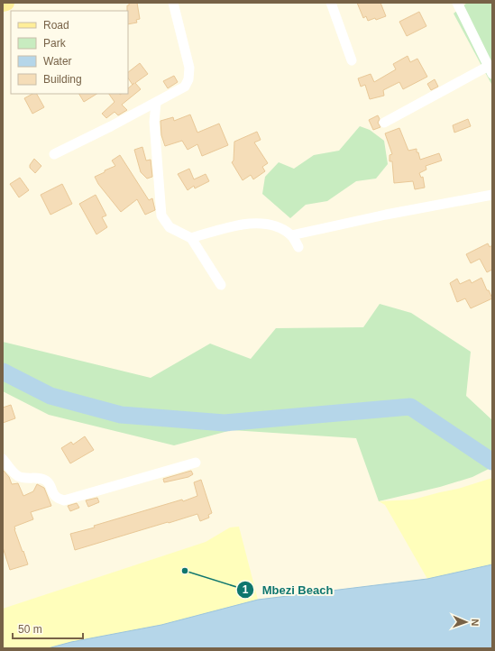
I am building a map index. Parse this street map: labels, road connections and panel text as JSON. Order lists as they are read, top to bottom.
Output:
{
  "places": ["Mbezi Beach"],
  "legend": [
    "Road",
    "Park",
    "Water",
    "Building"
  ],
  "scale_bar": "50 m",
  "north": "right"
}
